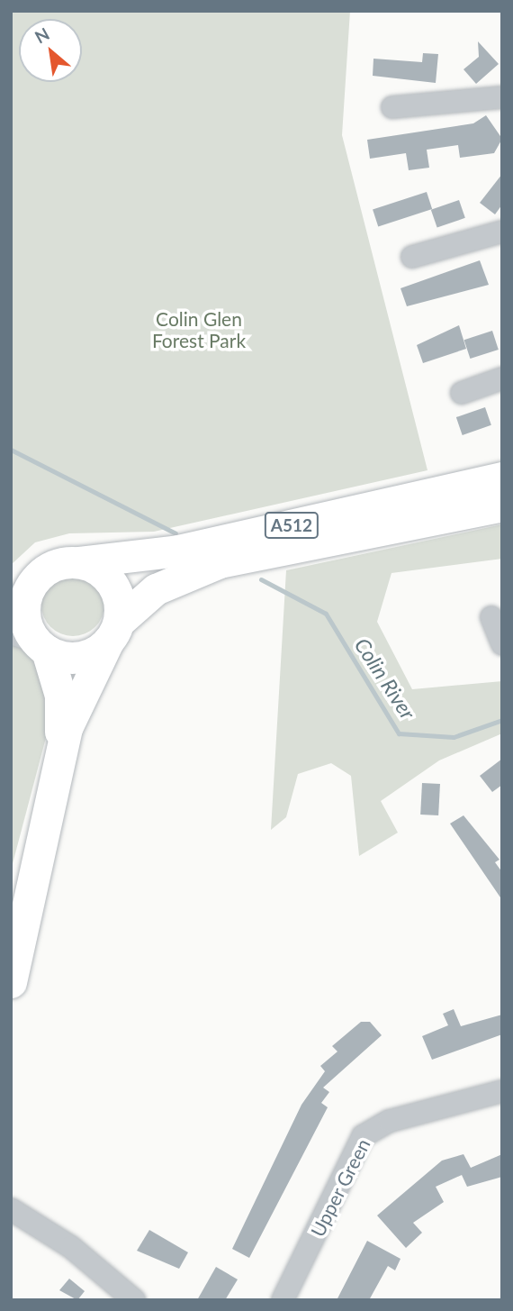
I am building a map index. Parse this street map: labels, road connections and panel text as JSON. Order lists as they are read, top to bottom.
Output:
{
  "streets": {
    "highway": ["A512"],
    "street": ["Upper Green"]
  },
  "water": ["Colin River"],
  "parks": ["Colin Glen Forest Park"],
  "north": "top left"
}
